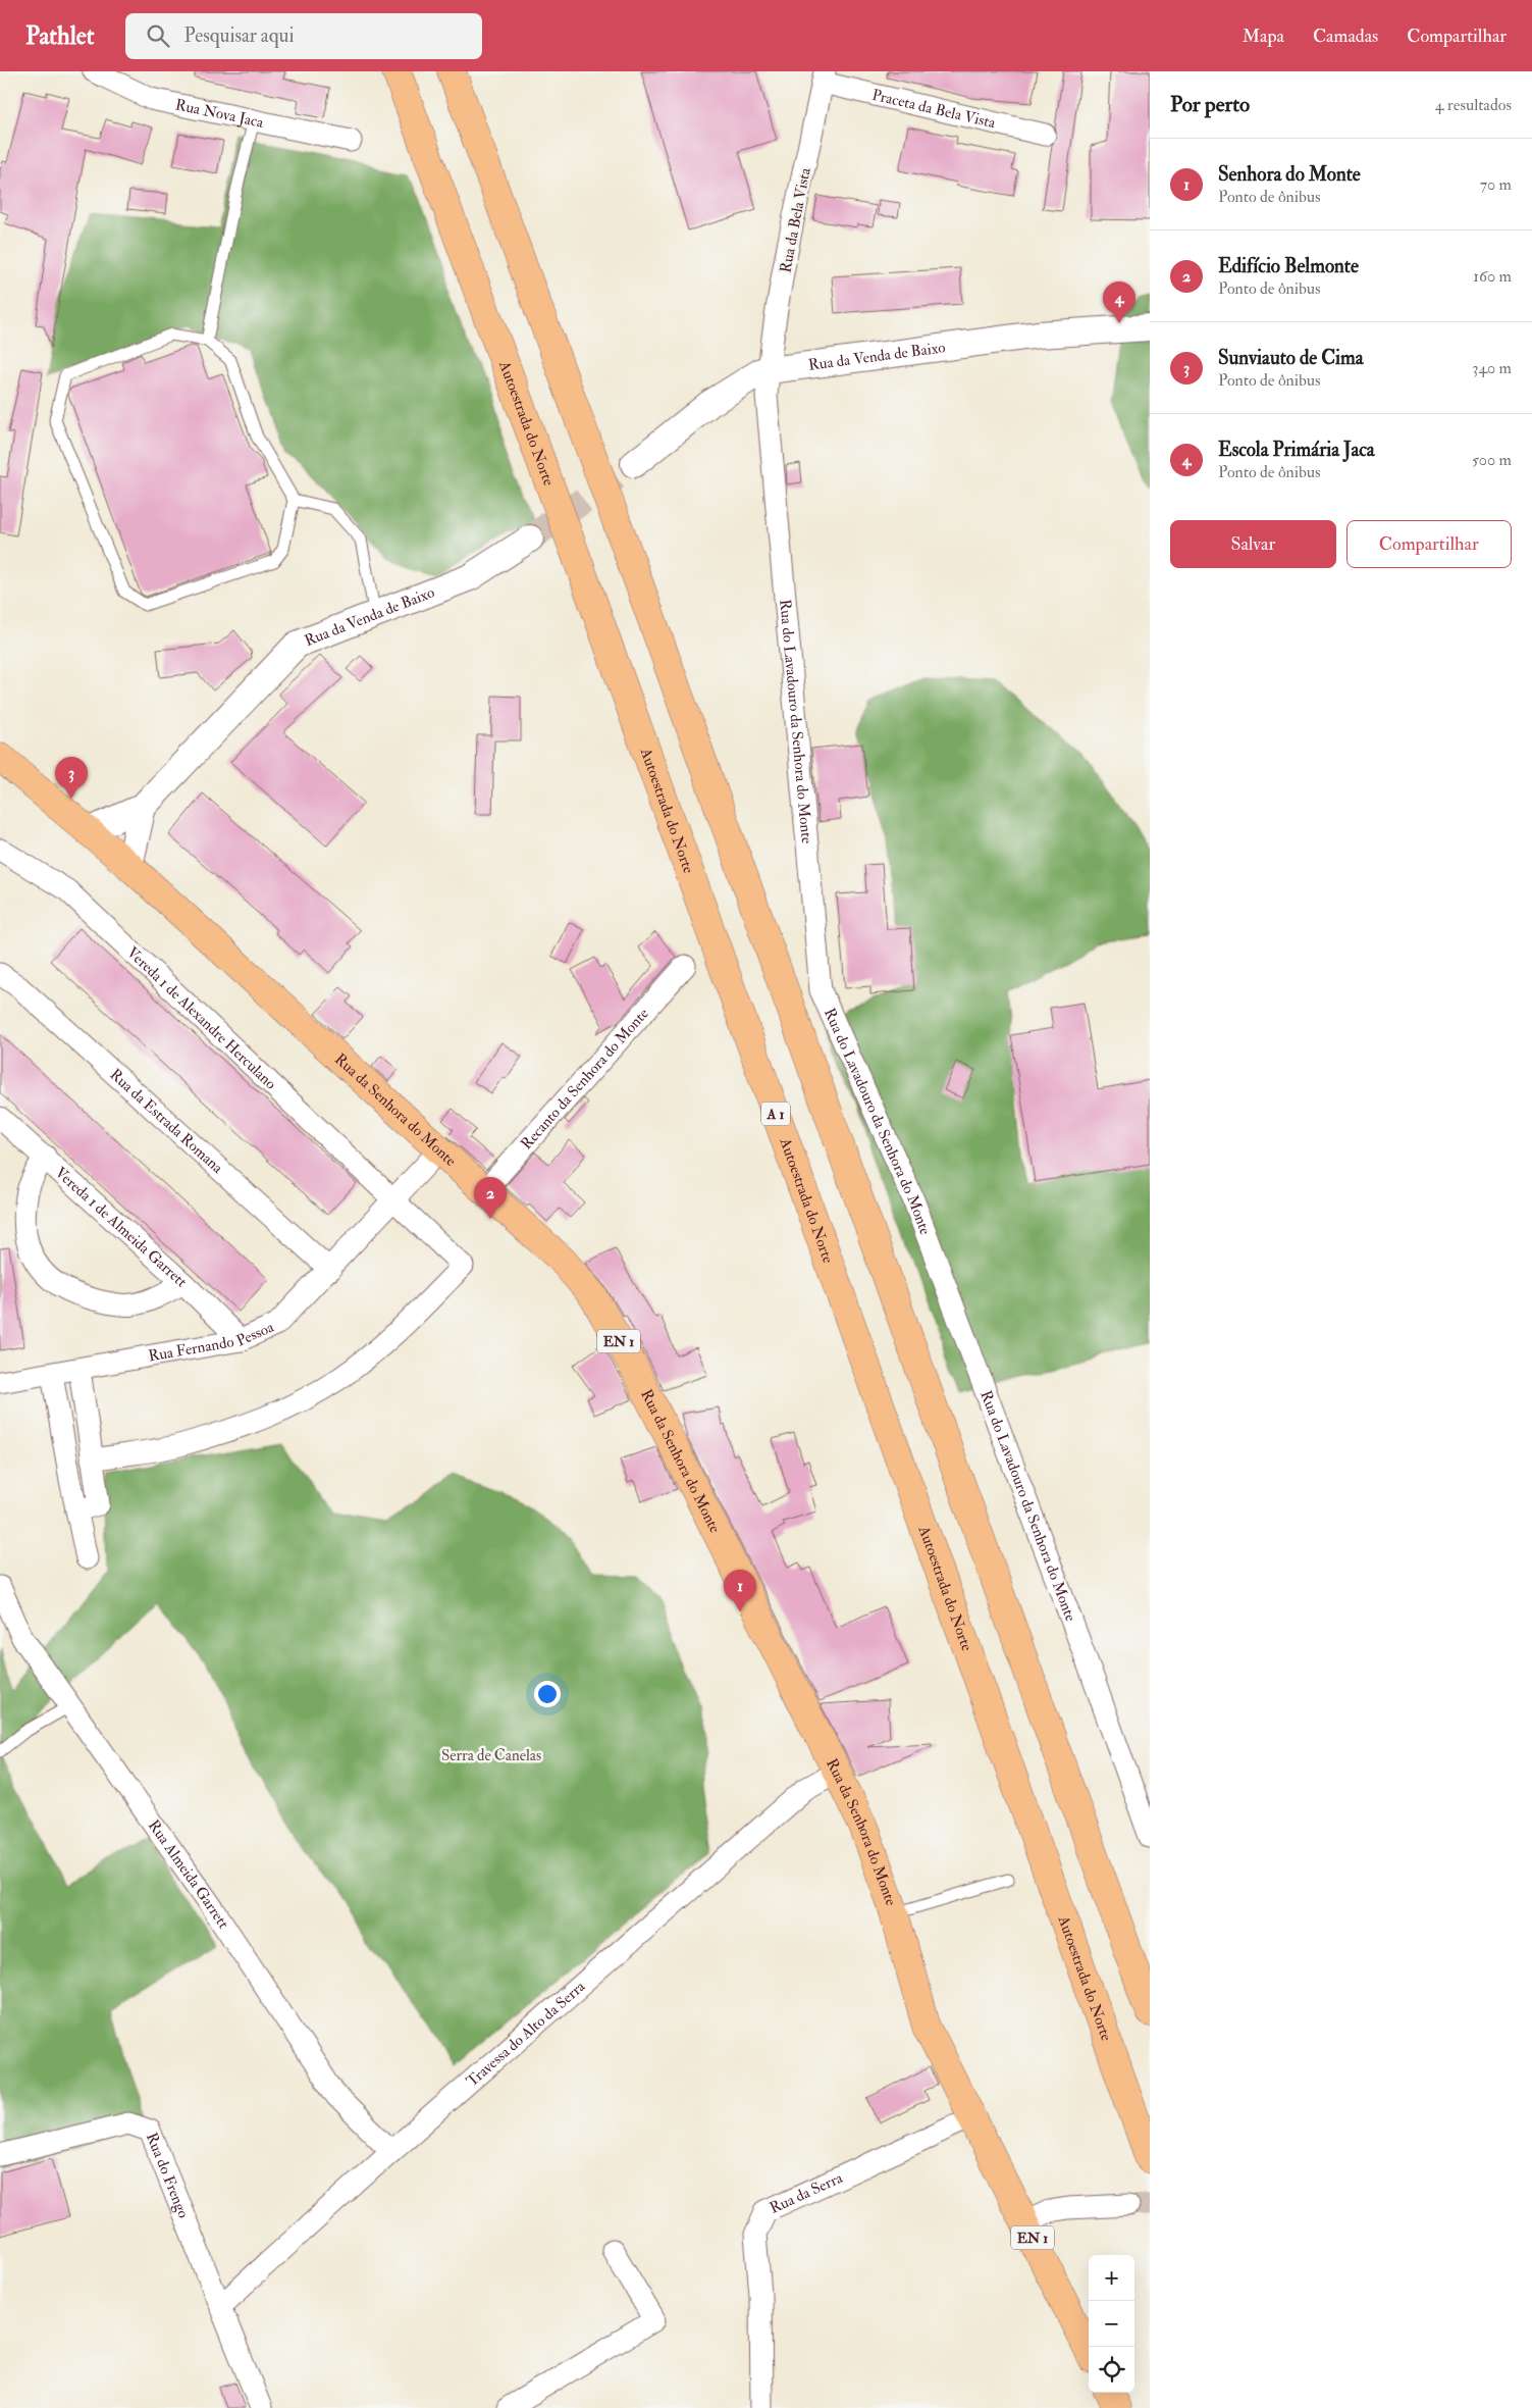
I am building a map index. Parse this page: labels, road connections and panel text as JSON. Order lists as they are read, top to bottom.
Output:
{
  "streets": {
    "main road": [
      "Autoestrada do Norte",
      "Rua da Senhora do Monte",
      "A 1",
      "EN 1"
    ],
    "street": [
      "Praceta da Bela Vista",
      "Rua Nova Jaca",
      "Rua da Bela Vista",
      "Rua da Venda de Baixo",
      "Rua do Lavadouro da Senhora do Monte",
      "Vereda 1 de Alexandre Herculano",
      "Recanto da Senhora do Monte",
      "Rua da Estrada Romana",
      "Vereda 1 de Almeida Garrett",
      "Rua Fernando Pessoa",
      "Rua Almeida Garrett",
      "Travessa do Alto da Serra",
      "Rua do Frengo",
      "Rua da Serra"
    ]
  },
  "crossings": [
    ["Praceta da Bela Vista", "Rua da Bela Vista"],
    ["Rua da Bela Vista", "Rua da Venda de Baixo"],
    ["Rua da Bela Vista", "Rua do Lavadouro da Senhora do Monte"],
    ["Rua da Venda de Baixo", "Rua do Lavadouro da Senhora do Monte"],
    ["Vereda 1 de Alexandre Herculano", "Rua Fernando Pessoa"],
    ["Recanto da Senhora do Monte", "Rua da Senhora do Monte"],
    ["Rua da Senhora do Monte", "Rua Fernando Pessoa"],
    ["Rua da Senhora do Monte", "Travessa do Alto da Serra"],
    ["Rua da Senhora do Monte", "Rua da Serra"],
    ["Rua da Estrada Romana", "Rua Fernando Pessoa"],
    ["Vereda 1 de Almeida Garrett", "Rua Fernando Pessoa"],
    ["Rua Almeida Garrett", "Travessa do Alto da Serra"],
    ["Travessa do Alto da Serra", "Rua do Frengo"]
  ],
  "parks": ["Serra de Canelas"],
  "page": {
    "header": "Pathlet",
    "search": "Pesquisar aqui",
    "nav": ["Mapa", "Camadas", "Compartilhar"],
    "heading": ["Por perto", "4 resultados"],
    "list": [
      {
        "mark": "1",
        "name": "Senhora do Monte",
        "note": "Ponto de ônibus",
        "value": "70 m"
      },
      {
        "mark": "2",
        "name": "Edifício Belmonte",
        "note": "Ponto de ônibus",
        "value": "160 m"
      },
      {
        "mark": "3",
        "name": "Sunviauto de Cima",
        "note": "Ponto de ônibus",
        "value": "340 m"
      },
      {
        "mark": "4",
        "name": "Escola Primária Jaca",
        "note": "Ponto de ônibus",
        "value": "500 m"
      }
    ],
    "pins": [
      "4",
      "3",
      "2",
      "1"
    ],
    "buttons": ["Salvar", "Compartilhar"],
    "map_buttons": ["+", "−"]
  }
}
